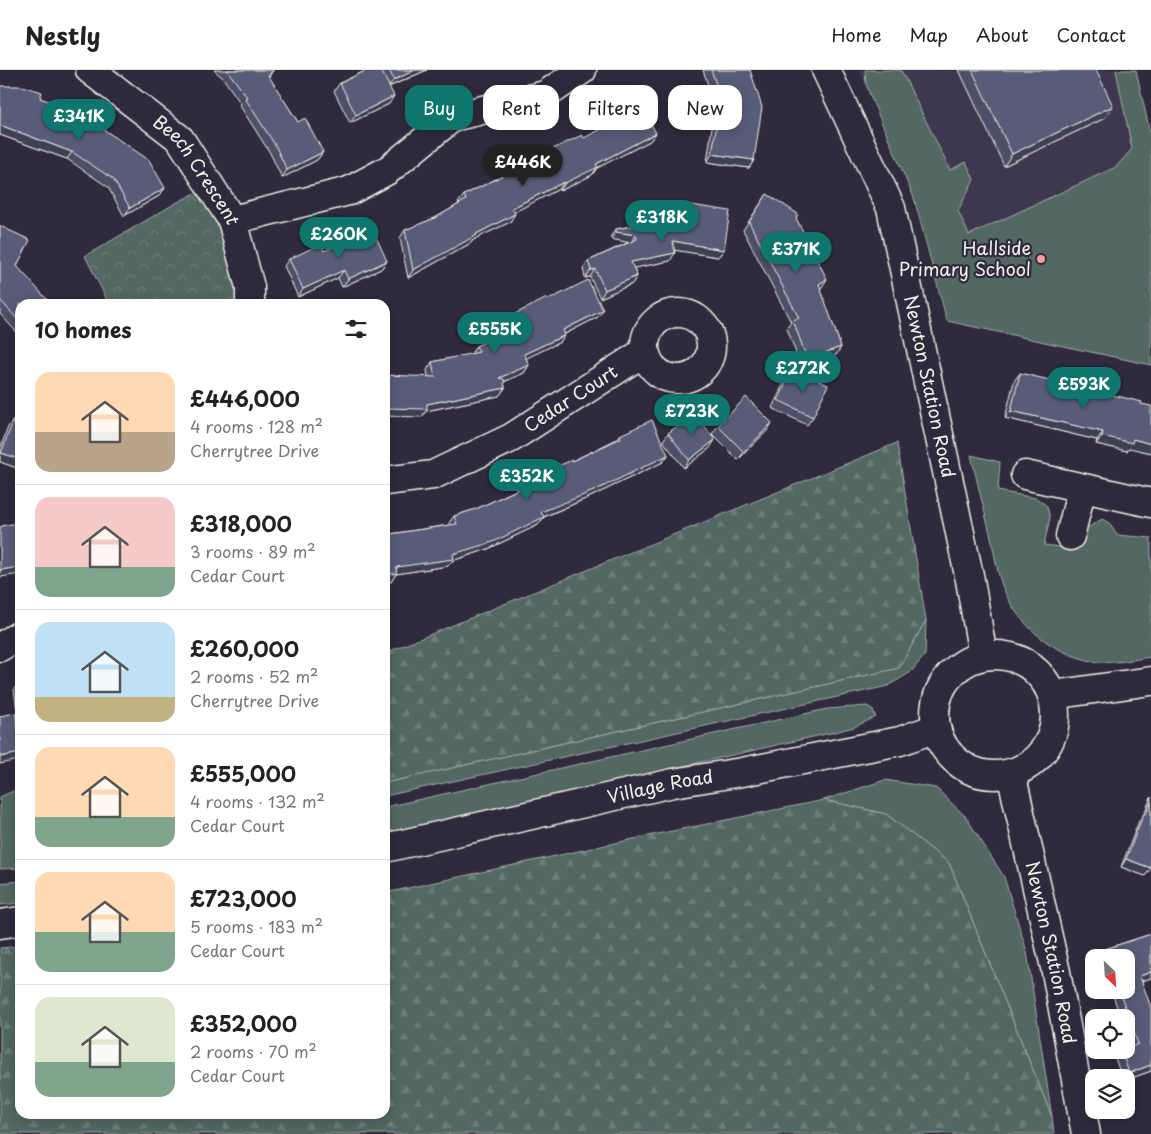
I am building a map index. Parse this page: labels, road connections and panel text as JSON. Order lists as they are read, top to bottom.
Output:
{
  "streets": {
    "street": [
      "Beech Crescent",
      "Newton Station Road",
      "Cedar Court",
      "Village Road"
    ]
  },
  "crossings": [
    ["Newton Station Road", "Village Road"]
  ],
  "places": ["Hallside Primary School"],
  "north": "bottom right",
  "page": {
    "header": "Nestly",
    "nav": [
      "Home",
      "Map",
      "About",
      "Contact"
    ],
    "chip": [
      "Buy",
      "Rent",
      "Filters",
      "New"
    ],
    "price": [
      "£341K",
      "£446K",
      "£318K",
      "£260K",
      "£371K",
      "£555K",
      "£272K",
      "£593K",
      "£723K",
      "£352K"
    ],
    "heading": "10 homes",
    "list": [
      {
        "name": "£446,000",
        "note": "4 rooms · 128 m² · Cherrytree Drive"
      },
      {
        "name": "£318,000",
        "note": "3 rooms · 89 m² · Cedar Court"
      },
      {
        "name": "£260,000",
        "note": "2 rooms · 52 m² · Cherrytree Drive"
      },
      {
        "name": "£555,000",
        "note": "4 rooms · 132 m² · Cedar Court"
      },
      {
        "name": "£723,000",
        "note": "5 rooms · 183 m² · Cedar Court"
      },
      {
        "name": "£352,000",
        "note": "2 rooms · 70 m² · Cedar Court"
      }
    ]
  }
}
